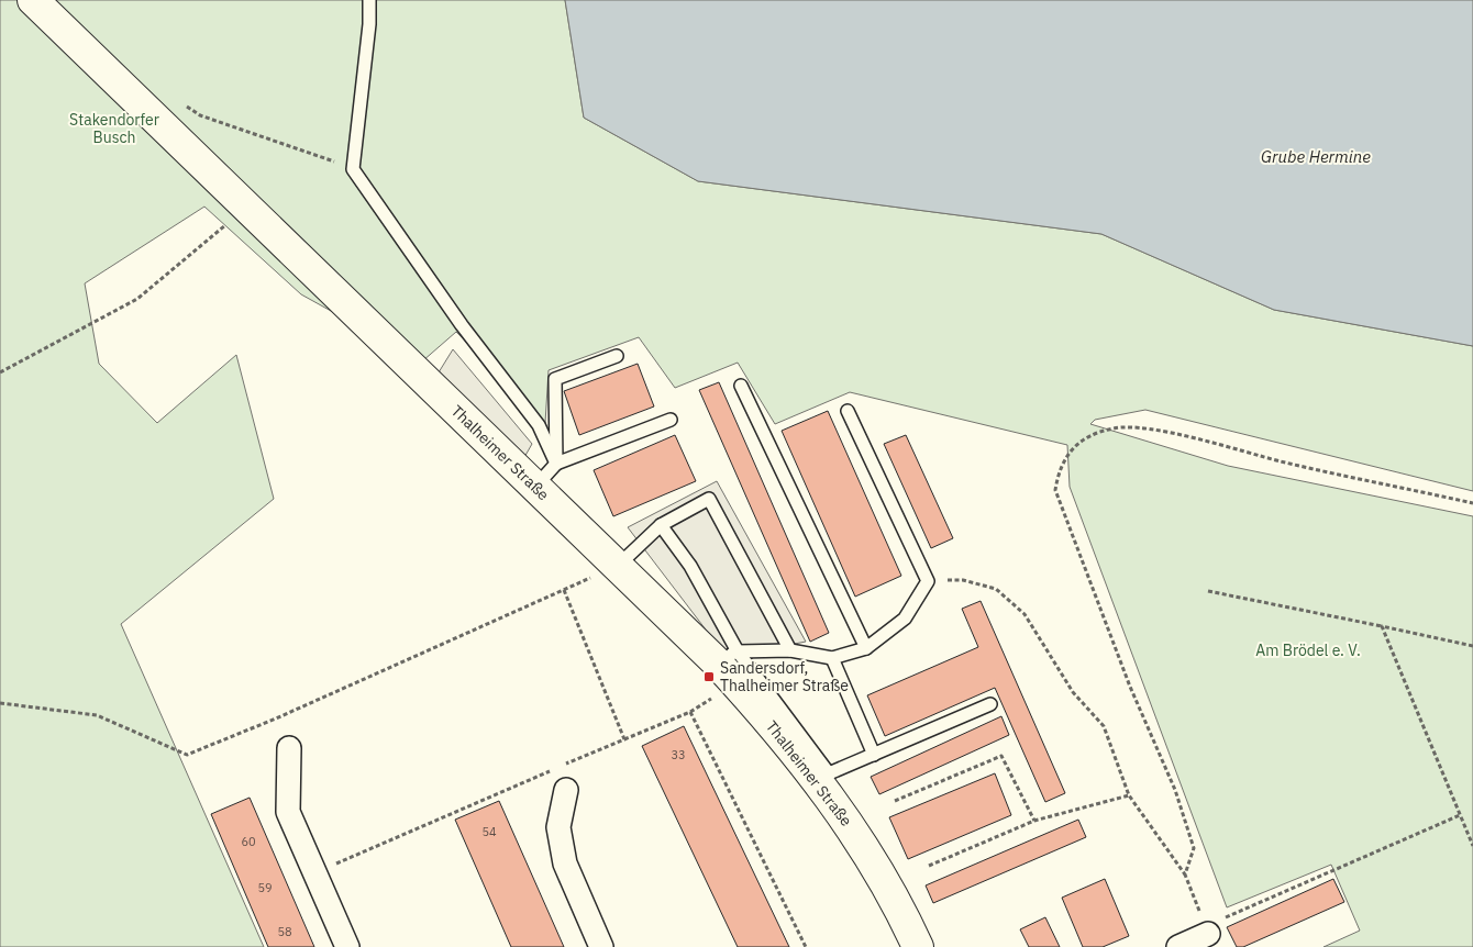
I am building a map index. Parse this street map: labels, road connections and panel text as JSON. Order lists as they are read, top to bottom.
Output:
{
  "streets": {
    "street": ["Thalheimer Straße"]
  },
  "water": ["Grube Hermine"],
  "parks": ["Stakendorfer Busch", "Am Brödel e. V."],
  "places": {
    "transit": ["Sandersdorf, Thalheimer Straße"]
  },
  "house_numbers": [
    "33",
    "54",
    "60",
    "59",
    "58"
  ]
}
